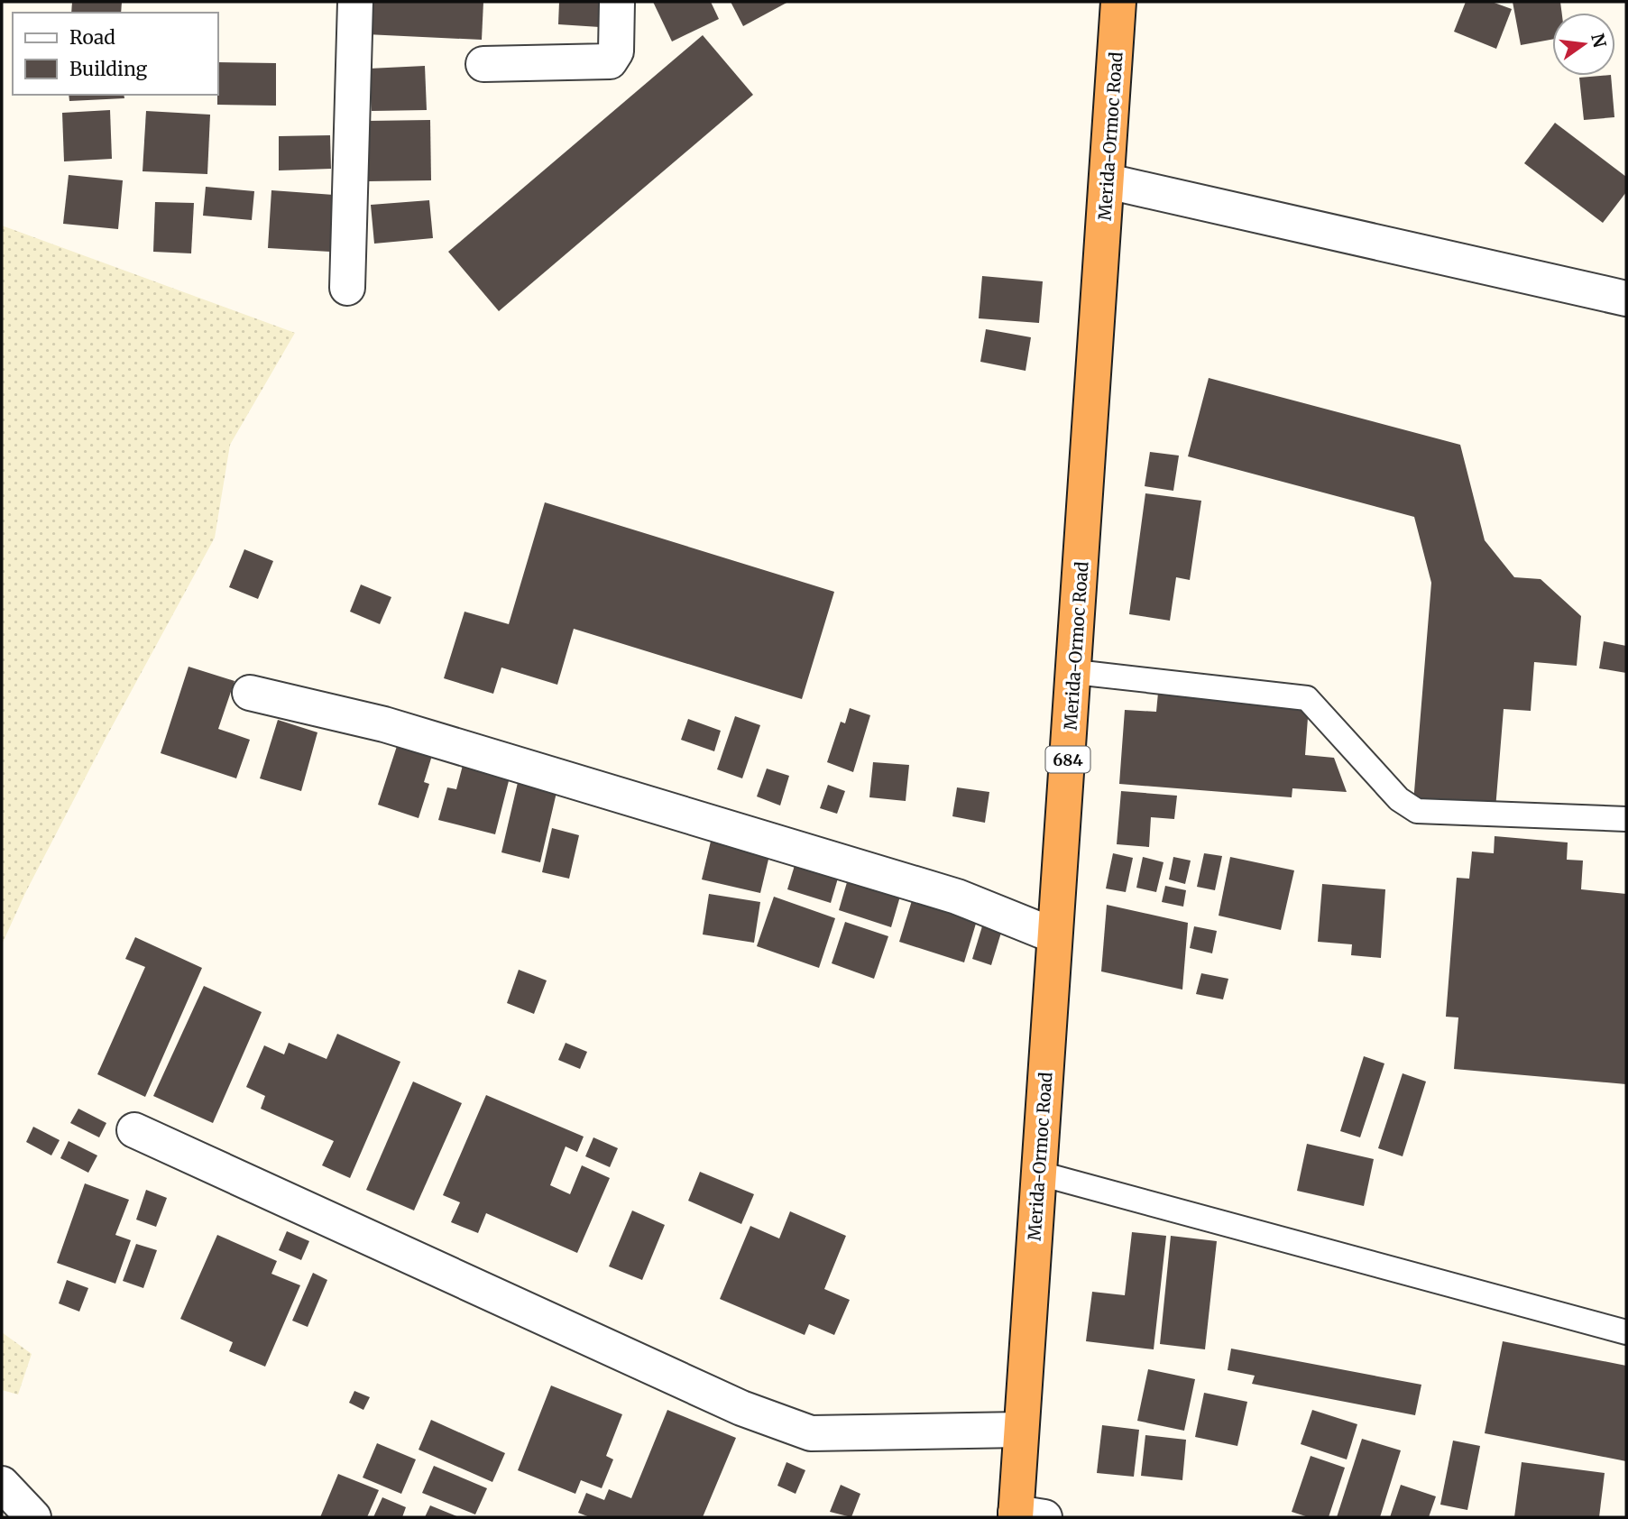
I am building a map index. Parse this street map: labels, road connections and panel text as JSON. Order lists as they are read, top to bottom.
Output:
{
  "streets": {
    "highway": ["Merida-Ormoc Road", "684"]
  },
  "legend": ["Road", "Building"],
  "north": "right"
}
